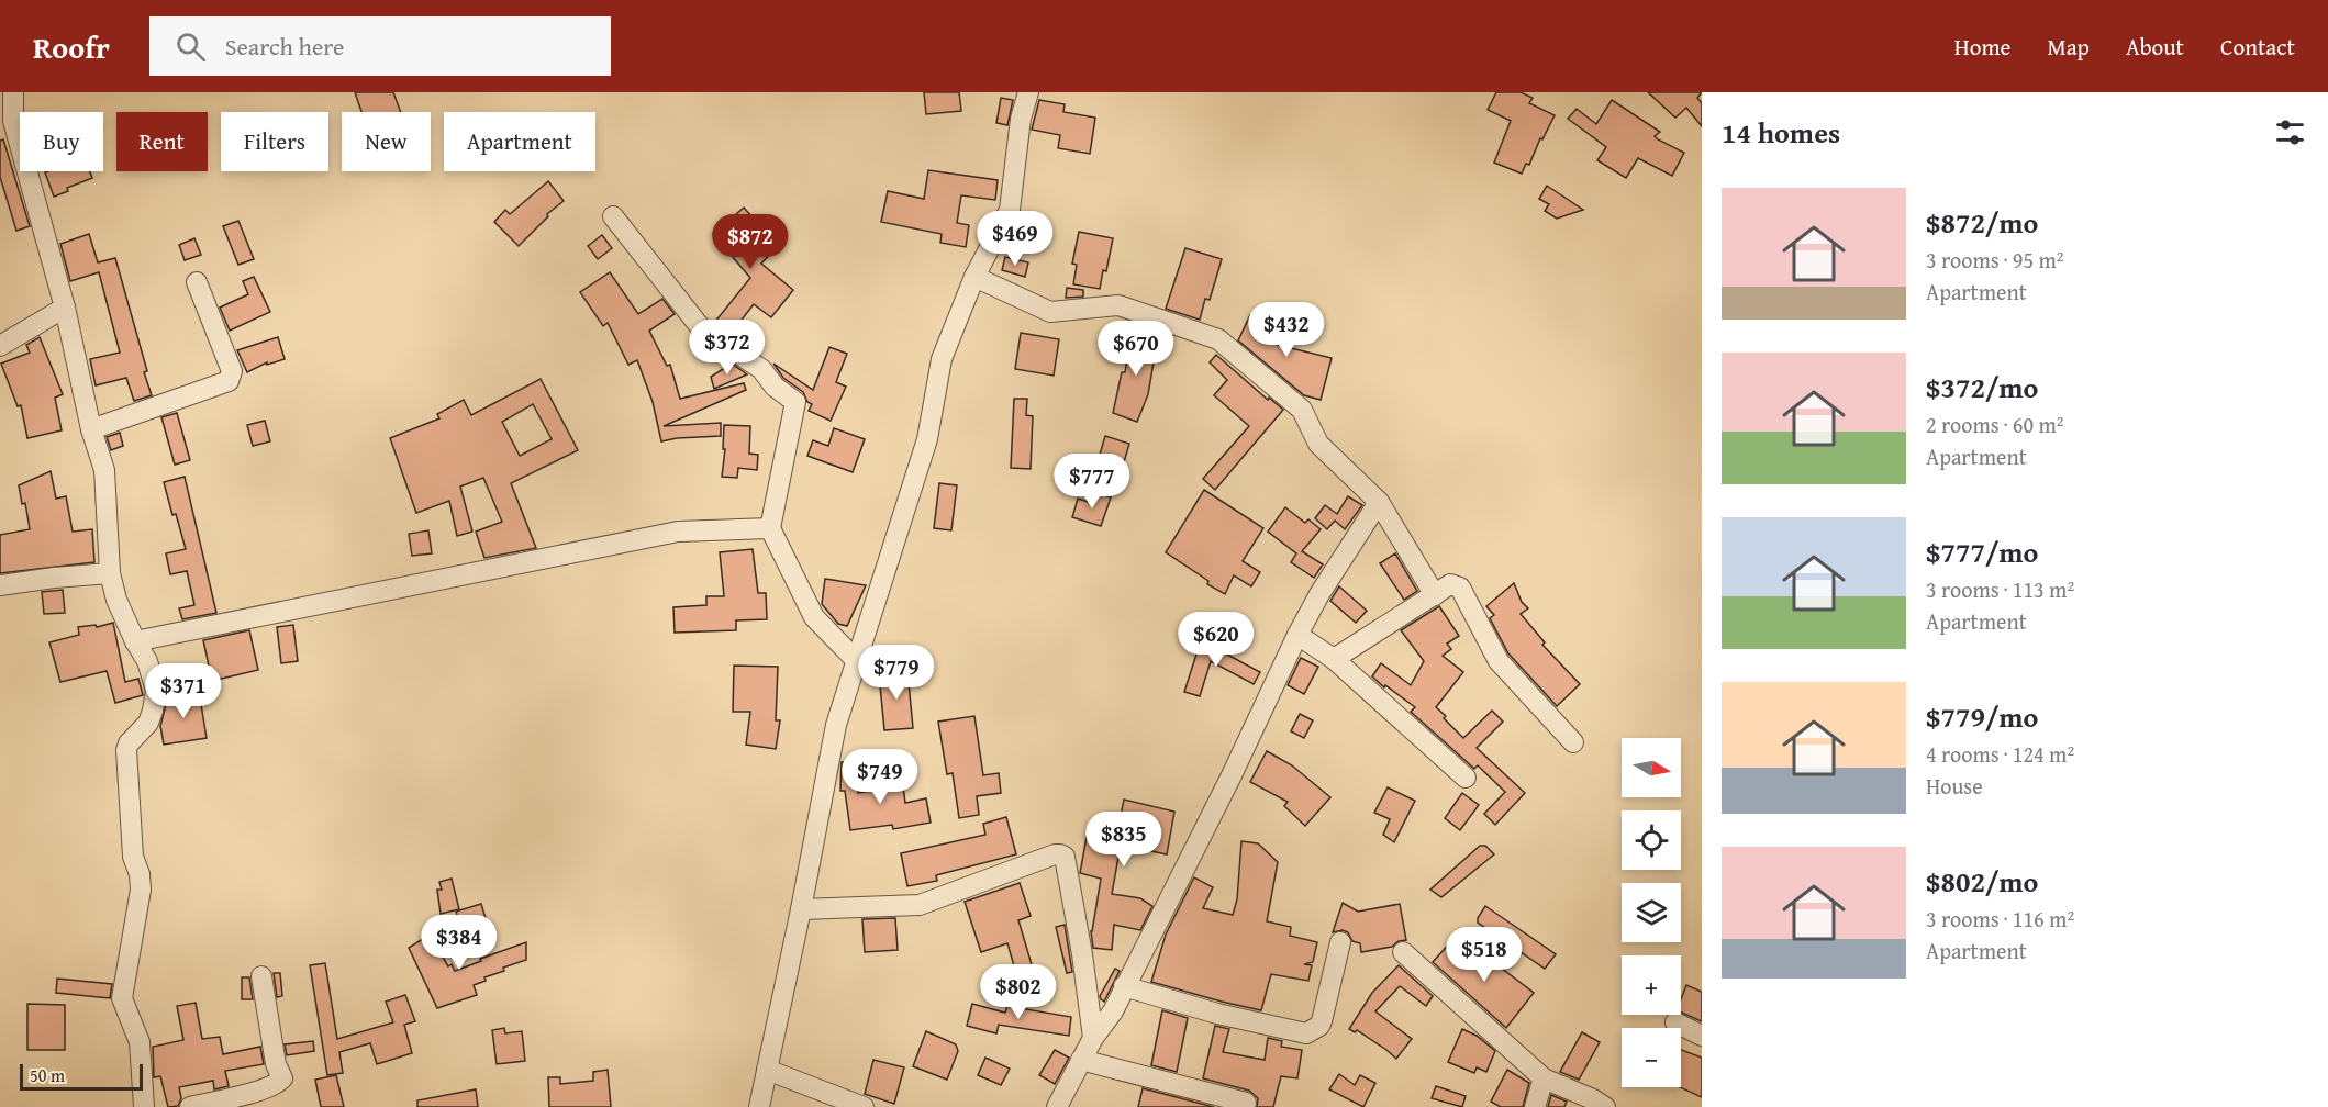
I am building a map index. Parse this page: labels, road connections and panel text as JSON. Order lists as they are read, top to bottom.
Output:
{
  "scale_bar": "50 m",
  "north": "right",
  "page": {
    "header": "Roofr",
    "search": "Search here",
    "nav": [
      "Home",
      "Map",
      "About",
      "Contact"
    ],
    "heading": "14 homes",
    "chip": [
      "Buy",
      "Rent",
      "Filters",
      "New",
      "Apartment"
    ],
    "list": [
      {
        "name": "$872/mo",
        "note": "3 rooms · 95 m² · Apartment"
      },
      {
        "name": "$372/mo",
        "note": "2 rooms · 60 m² · Apartment"
      },
      {
        "name": "$777/mo",
        "note": "3 rooms · 113 m² · Apartment"
      },
      {
        "name": "$779/mo",
        "note": "4 rooms · 124 m² · House"
      },
      {
        "name": "$802/mo",
        "note": "3 rooms · 116 m² · Apartment"
      }
    ],
    "price": [
      "$469",
      "$872",
      "$432",
      "$372",
      "$670",
      "$777",
      "$620",
      "$779",
      "$371",
      "$749",
      "$835",
      "$384",
      "$518",
      "$802"
    ],
    "map_buttons": ["+", "−"],
    "scale": "50 m"
  }
}
